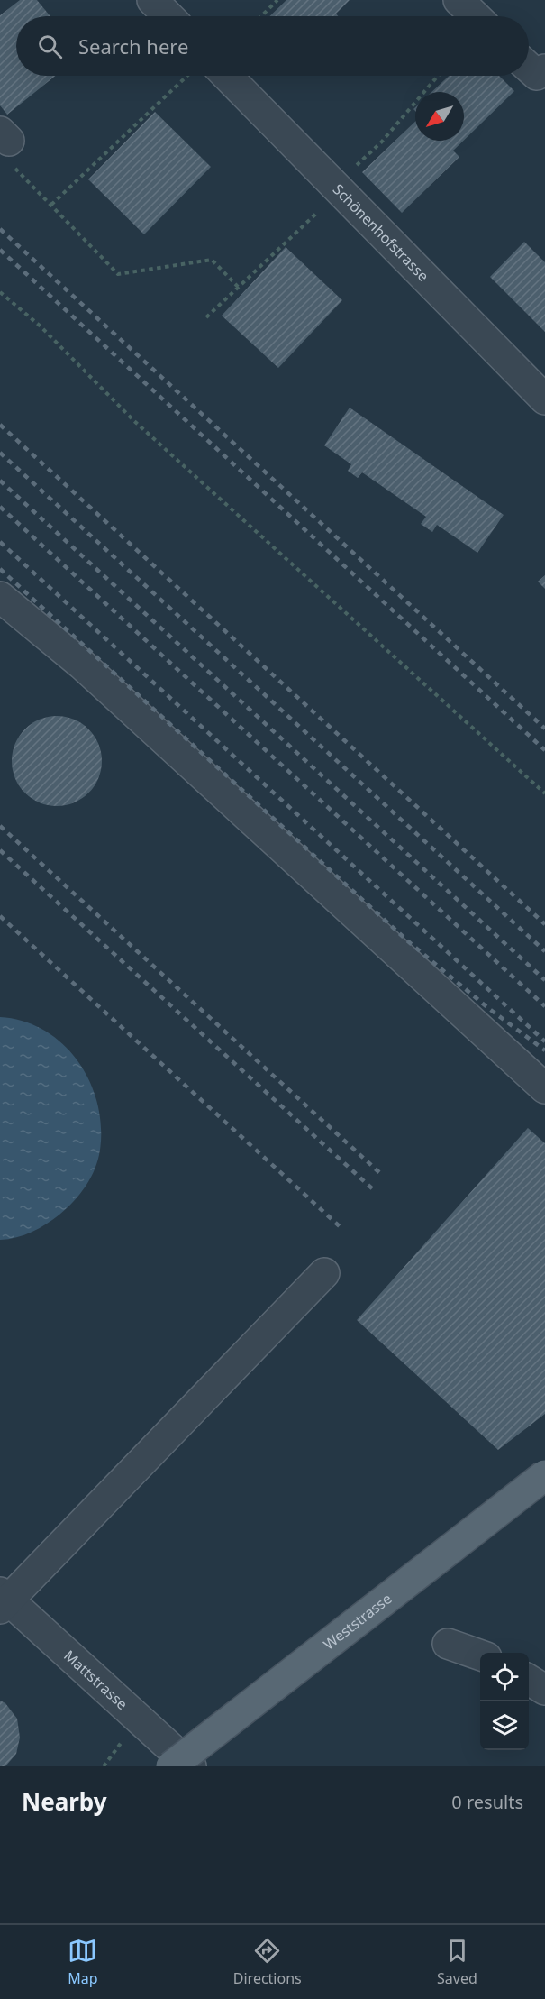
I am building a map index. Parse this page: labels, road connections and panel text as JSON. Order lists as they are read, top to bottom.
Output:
{
  "streets": {
    "main road": ["Weststrasse"],
    "street": ["Schönenhofstrasse", "Mattstrasse"]
  },
  "north": "bottom left",
  "page": {
    "search": "Search here",
    "heading": ["Nearby", "0 results"],
    "nav": ["Map", "Directions", "Saved"]
  }
}
